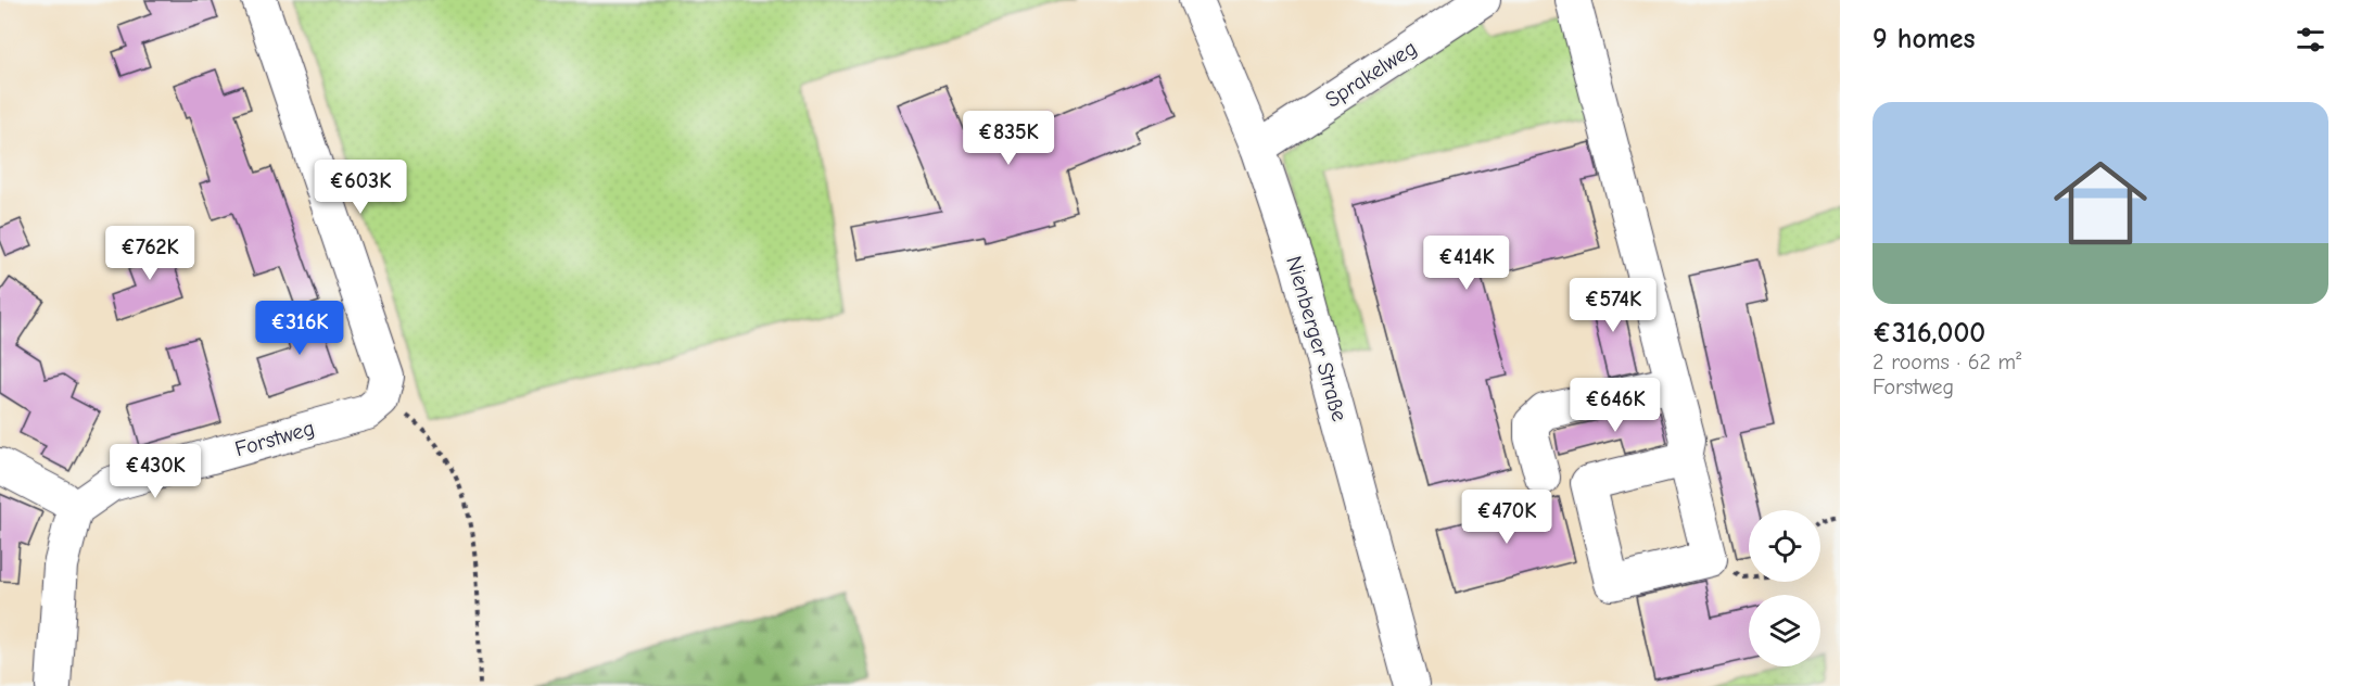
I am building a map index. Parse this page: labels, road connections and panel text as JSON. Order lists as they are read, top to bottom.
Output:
{
  "streets": {
    "street": ["Sprakelweg", "Nienberger Straße", "Forstweg"]
  },
  "crossings": [
    ["Sprakelweg", "Nienberger Straße"]
  ],
  "page": {
    "heading": "9 homes",
    "list": [
      {
        "name": "€316,000",
        "note": "2 rooms · 62 m² · Forstweg"
      }
    ],
    "price": [
      "€835K",
      "€603K",
      "€762K",
      "€414K",
      "€574K",
      "€316K",
      "€646K",
      "€430K",
      "€470K"
    ]
  }
}
